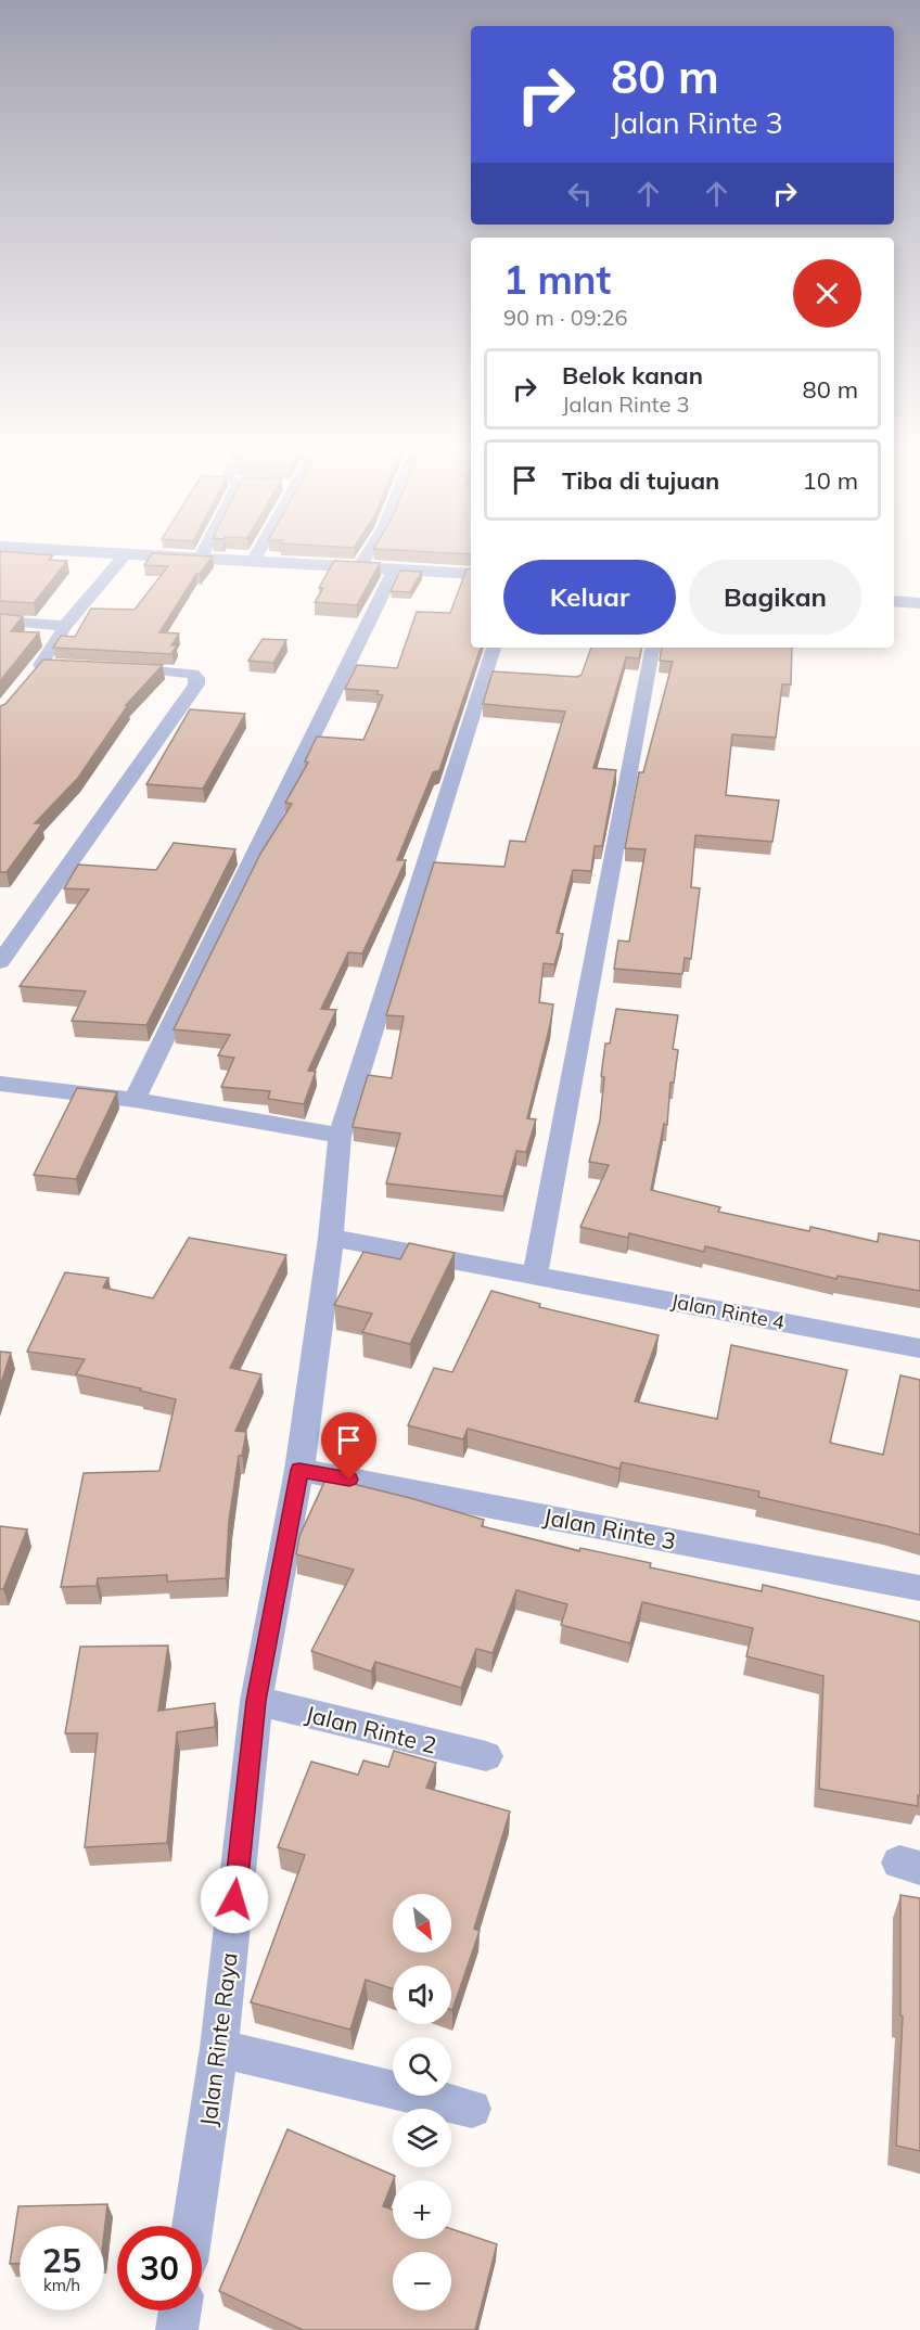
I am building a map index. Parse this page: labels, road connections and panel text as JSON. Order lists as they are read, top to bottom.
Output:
{
  "streets": {
    "street": [
      "Jalan Rinte 4",
      "Jalan Rinte 3",
      "Jalan Rinte 2",
      "Jalan Rinte Raya"
    ]
  },
  "crossings": [
    ["Jalan Rinte 4", "Jalan Rinte Raya"],
    ["Jalan Rinte 3", "Jalan Rinte Raya"],
    ["Jalan Rinte 2", "Jalan Rinte Raya"]
  ],
  "north": "bottom right",
  "page": {
    "turn": ["80 m", "Jalan Rinte 3"],
    "heading": ["1 mnt", "90 m · 09:26"],
    "list": [
      {
        "name": "Belok kanan",
        "note": "Jalan Rinte 3",
        "value": "80 m"
      },
      {
        "name": "Tiba di tujuan",
        "value": "10 m"
      }
    ],
    "buttons": ["Keluar", "Bagikan"],
    "map_buttons": ["+", "−"],
    "speed": "25 km/h",
    "limit": "30"
  }
}
